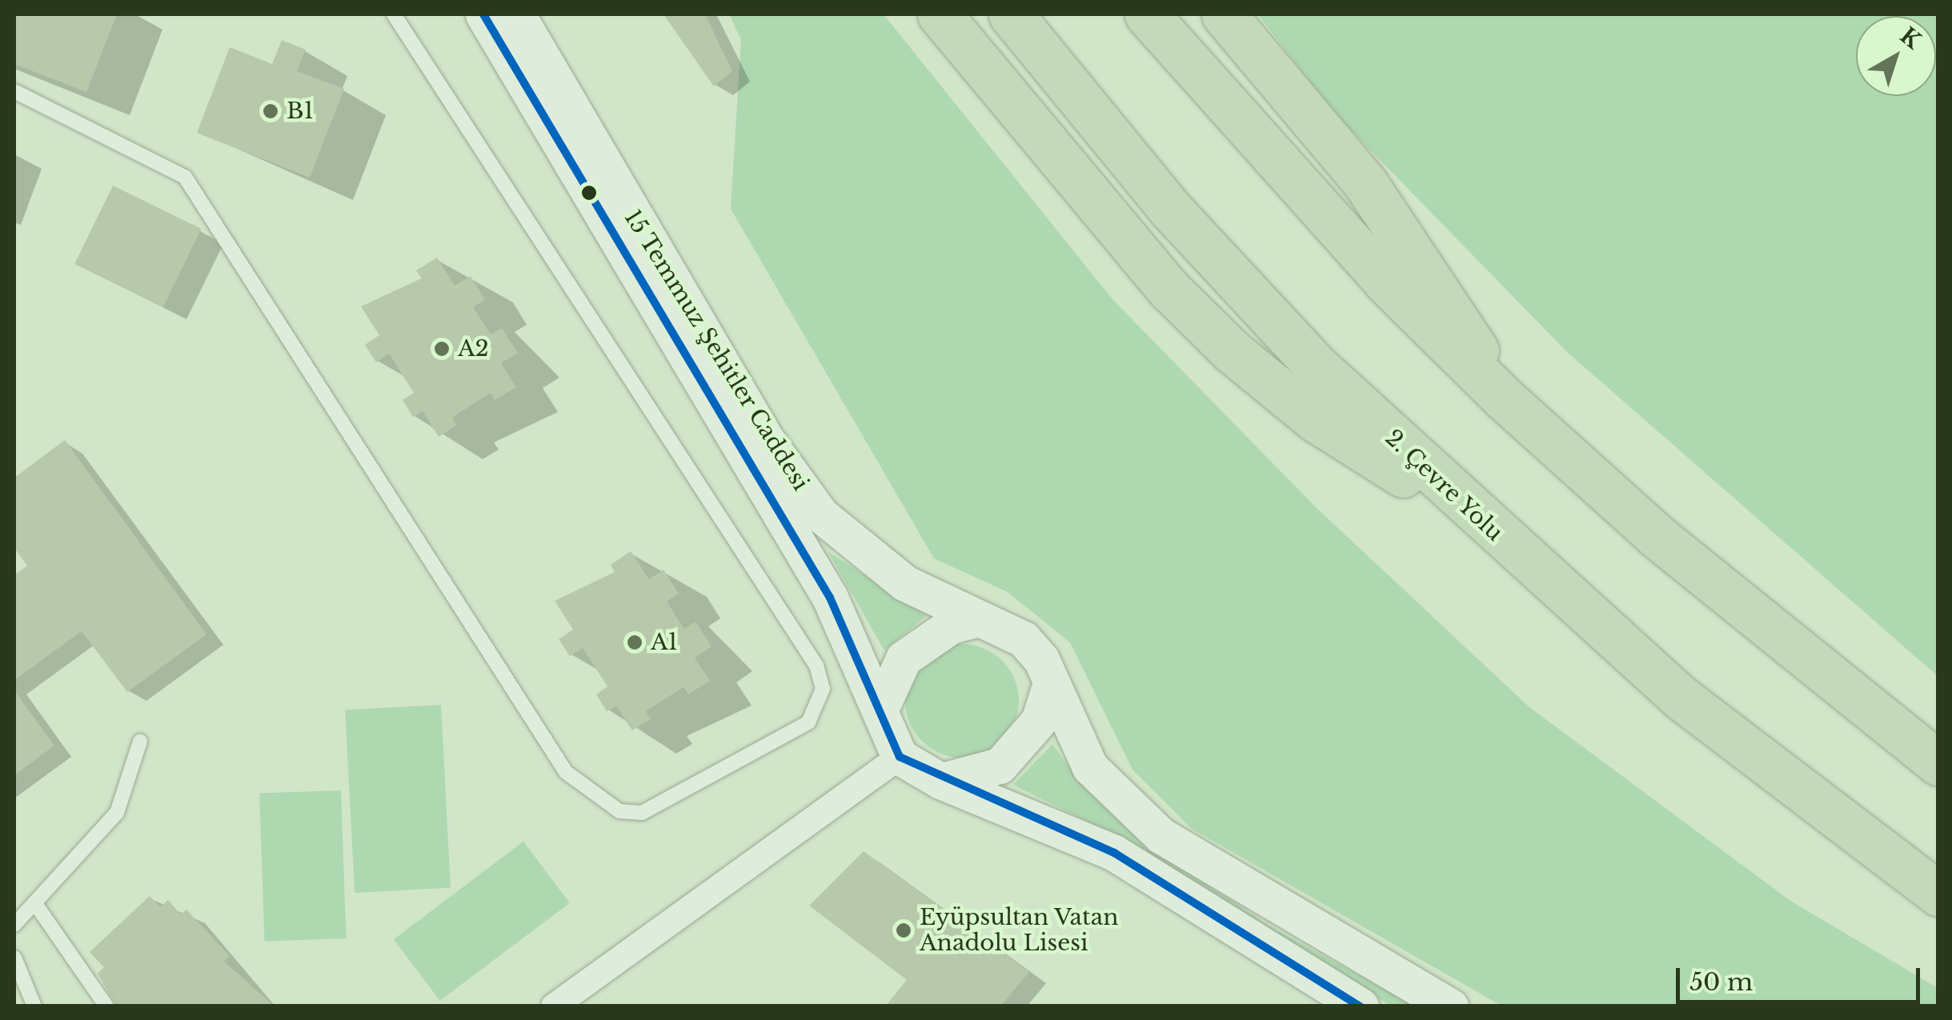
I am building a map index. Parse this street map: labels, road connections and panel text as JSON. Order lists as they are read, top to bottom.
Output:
{
  "streets": {
    "highway": ["2. Çevre Yolu"],
    "main road": ["15 Temmuz Şehitler Caddesi"]
  },
  "places": [
    "B1",
    "A2",
    "A1",
    "Eyüpsultan Vatan Anadolu Lisesi"
  ],
  "scale_bar": "50 m",
  "north": "top right"
}
